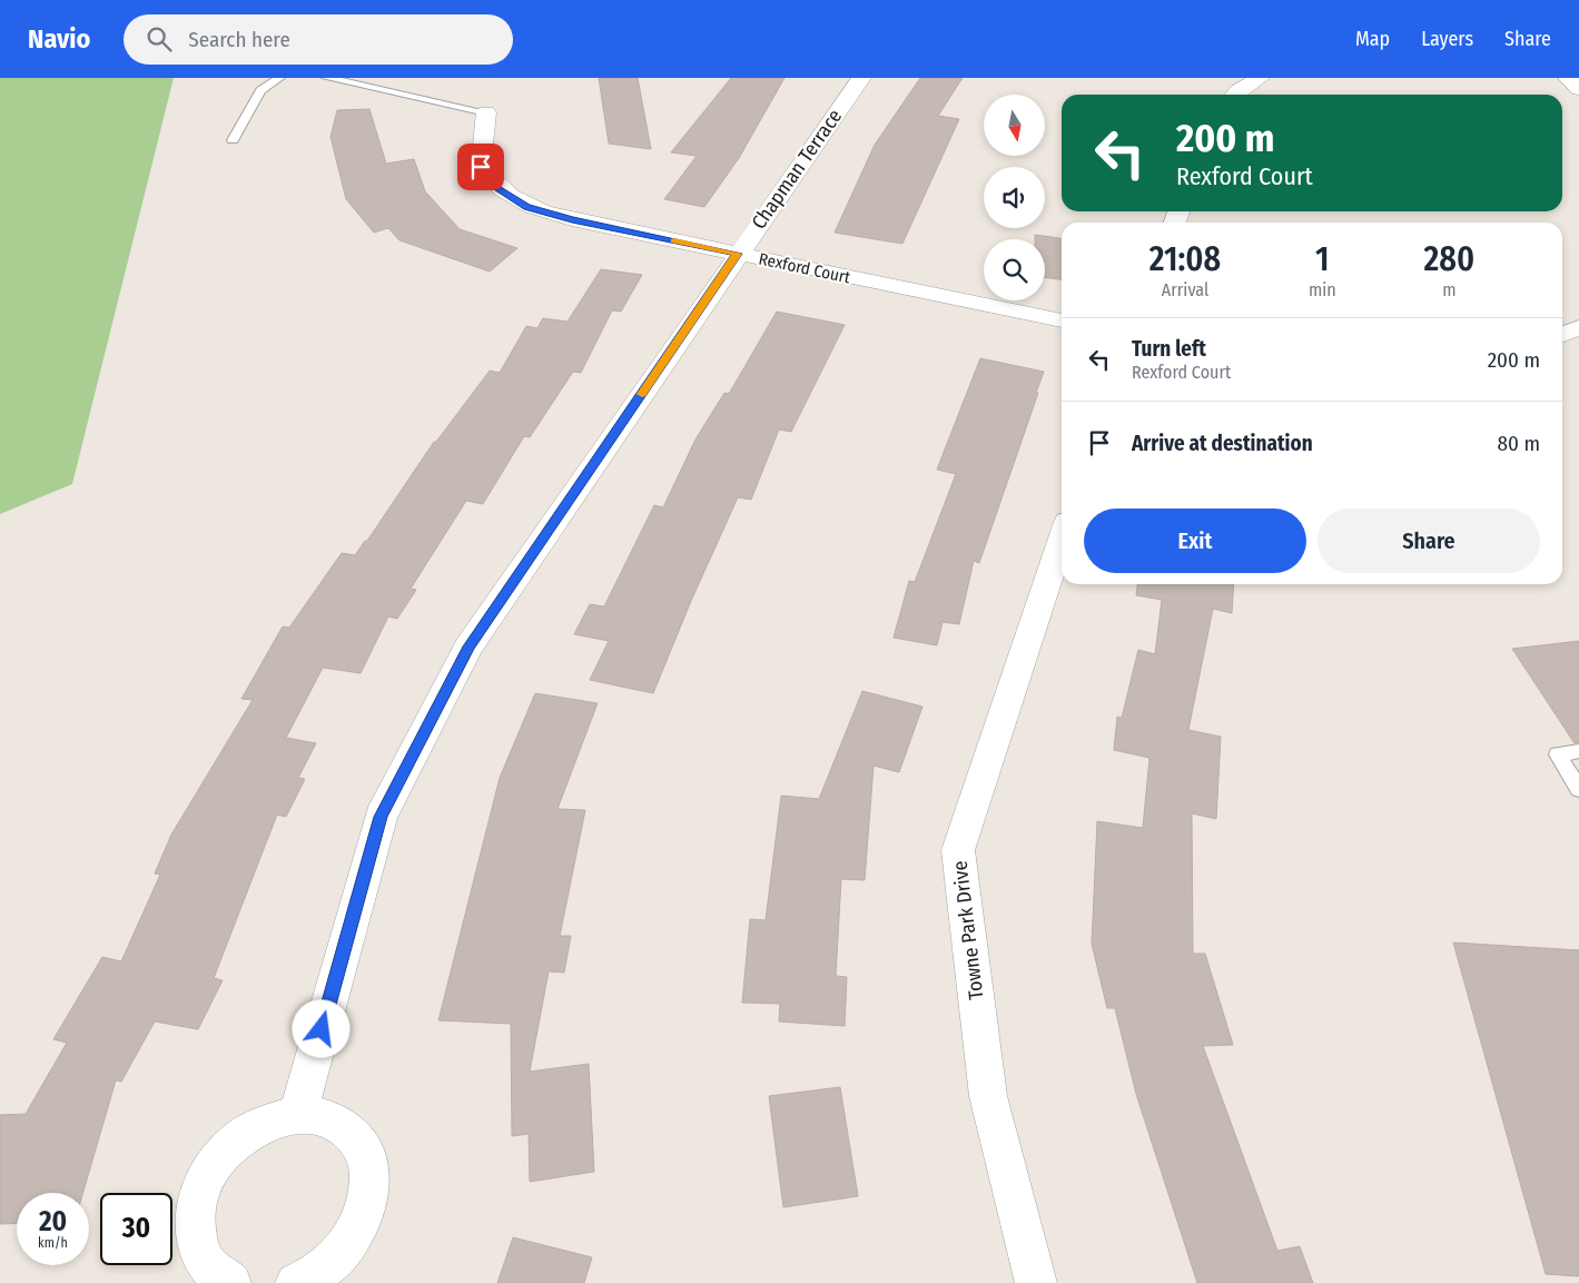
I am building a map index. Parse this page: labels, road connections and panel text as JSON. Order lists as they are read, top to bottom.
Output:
{
  "streets": {
    "street": ["Chapman Terrace", "Rexford Court", "Towne Park Drive"]
  },
  "crossings": [
    ["Chapman Terrace", "Rexford Court"]
  ],
  "north": "bottom",
  "page": {
    "header": "Navio",
    "search": "Search here",
    "nav": ["Map", "Layers", "Share"],
    "turn": ["200 m", "Rexford Court"],
    "eta": [
      "21:08",
      "Arrival",
      "1",
      "min",
      "280",
      "m"
    ],
    "list": [
      {
        "name": "Turn left",
        "note": "Rexford Court",
        "value": "200 m"
      },
      {
        "name": "Arrive at destination",
        "value": "80 m"
      }
    ],
    "buttons": ["Exit", "Share"],
    "speed": "20 km/h",
    "limit": "30"
  }
}
